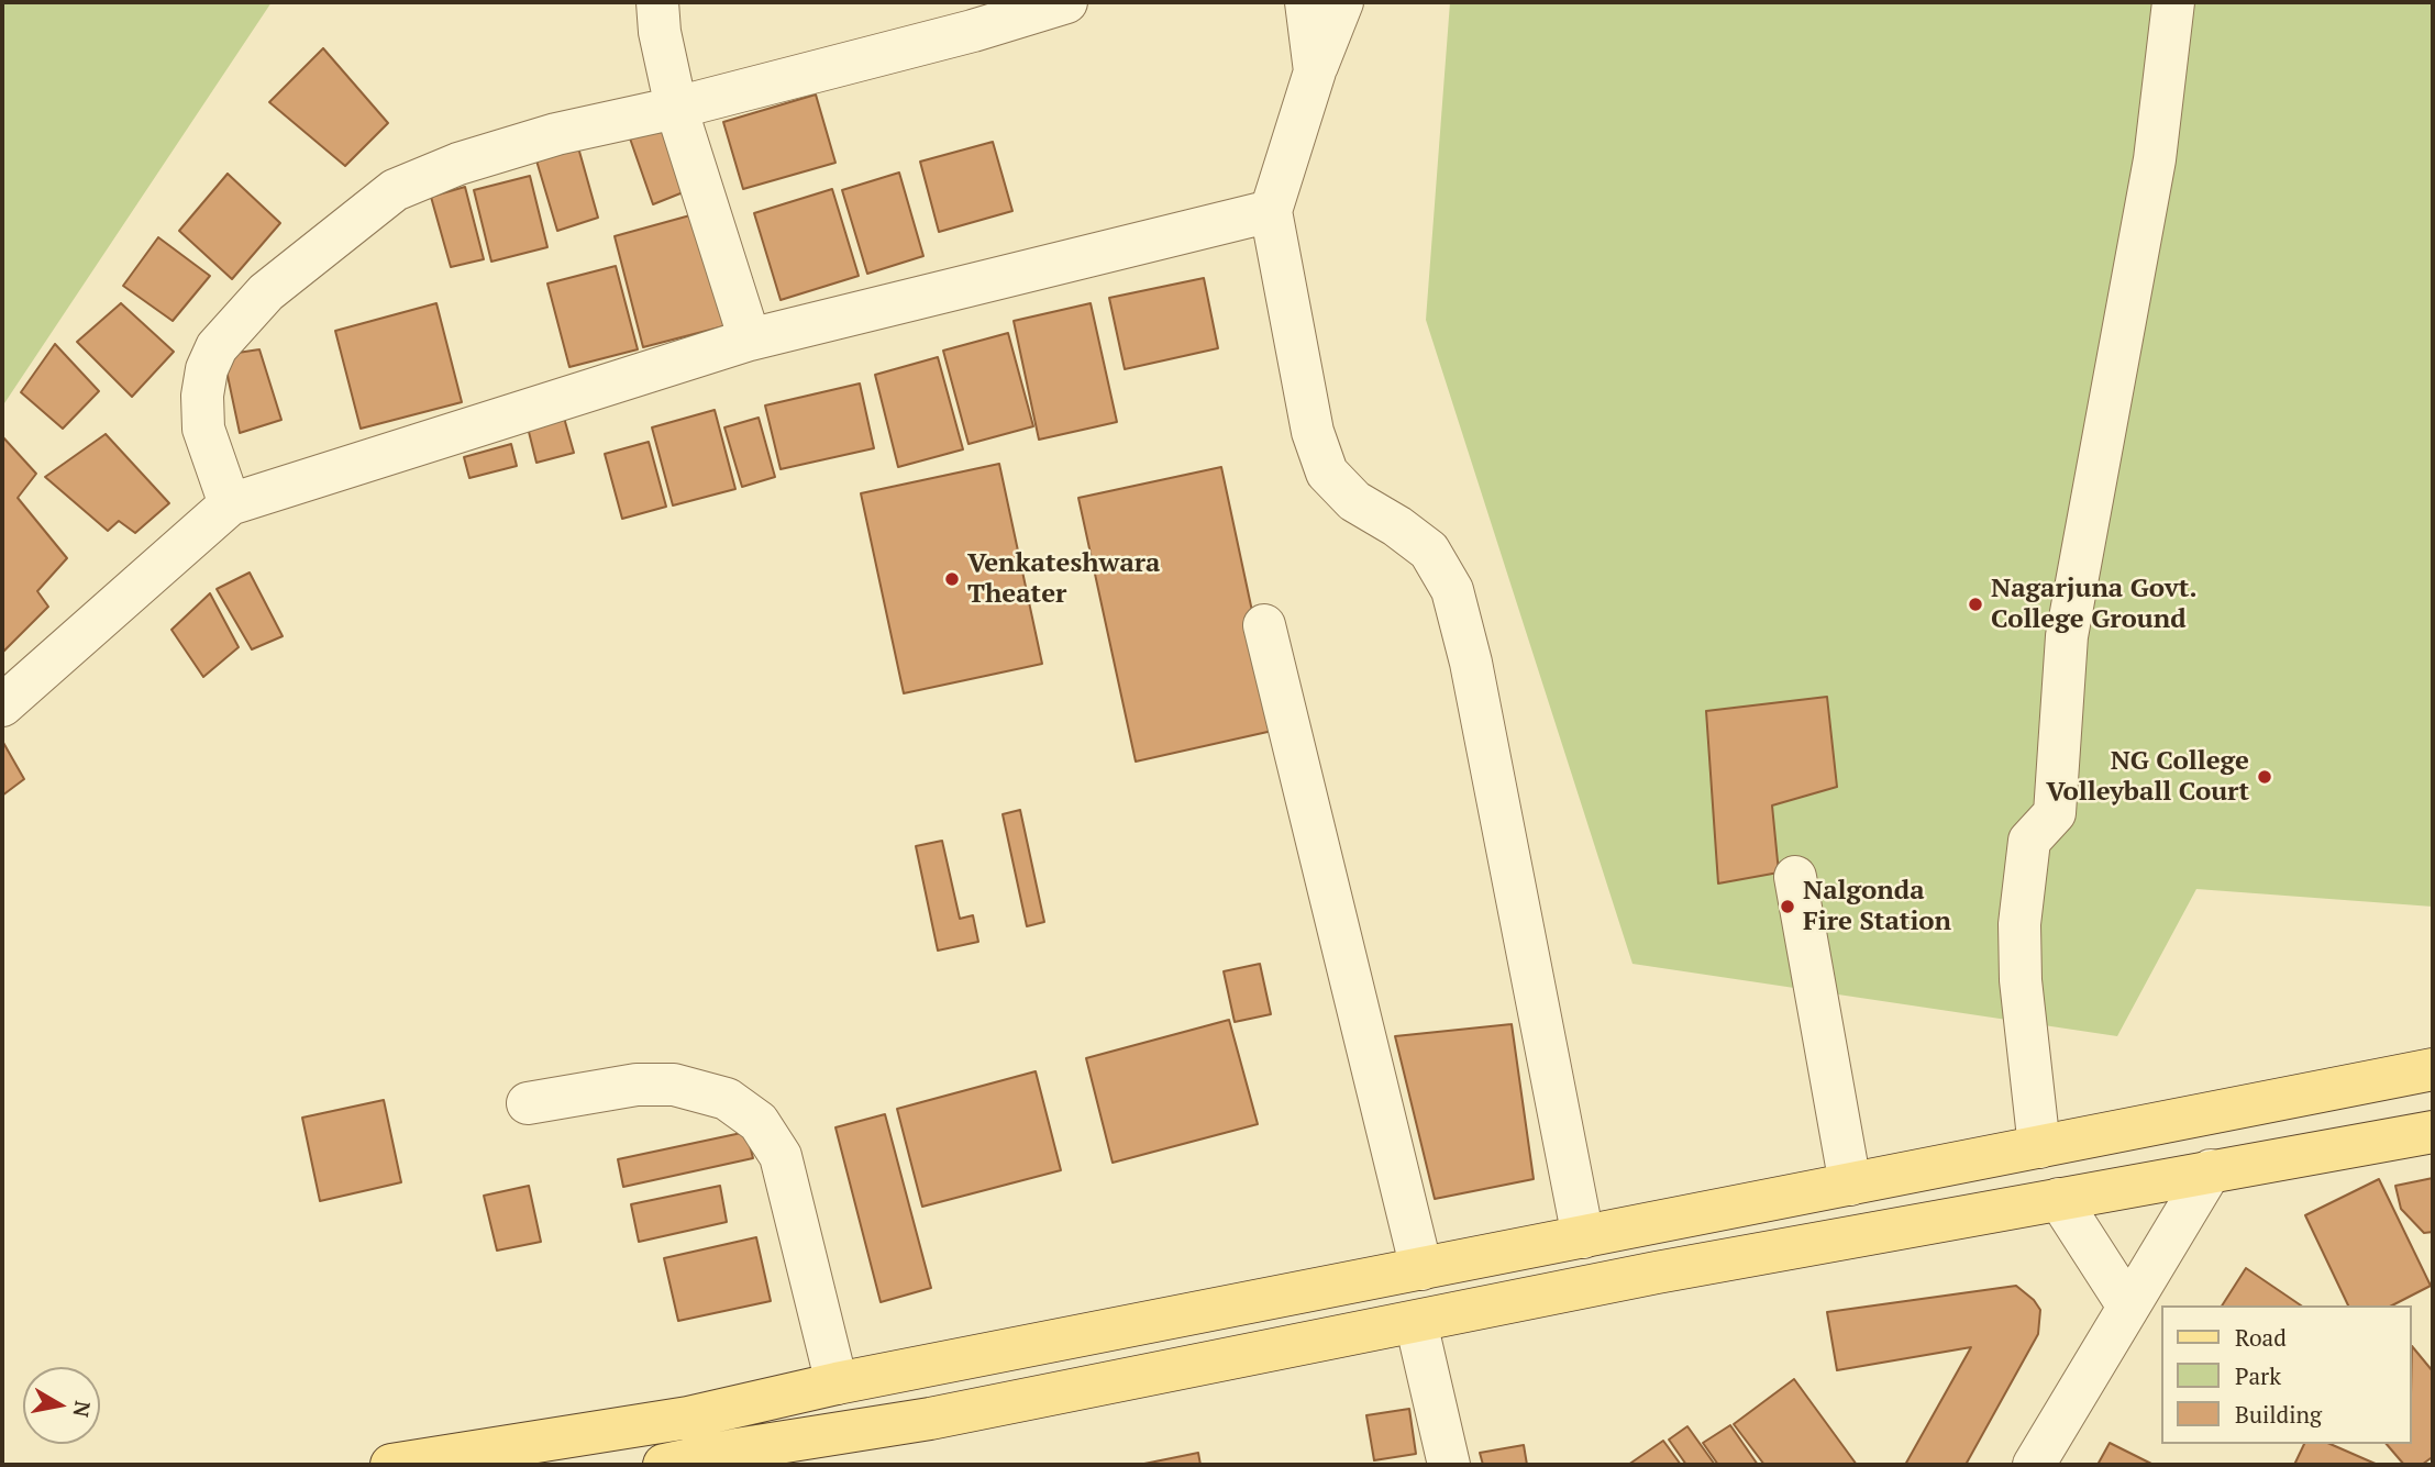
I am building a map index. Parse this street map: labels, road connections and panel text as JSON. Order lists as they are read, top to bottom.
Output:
{
  "places": [
    "Venkateshwara Theater",
    "Nagarjuna Govt. College Ground",
    "NG College Volleyball Court",
    "Nalgonda Fire Station"
  ],
  "legend": ["Road", "Park", "Building"],
  "north": "right"
}
